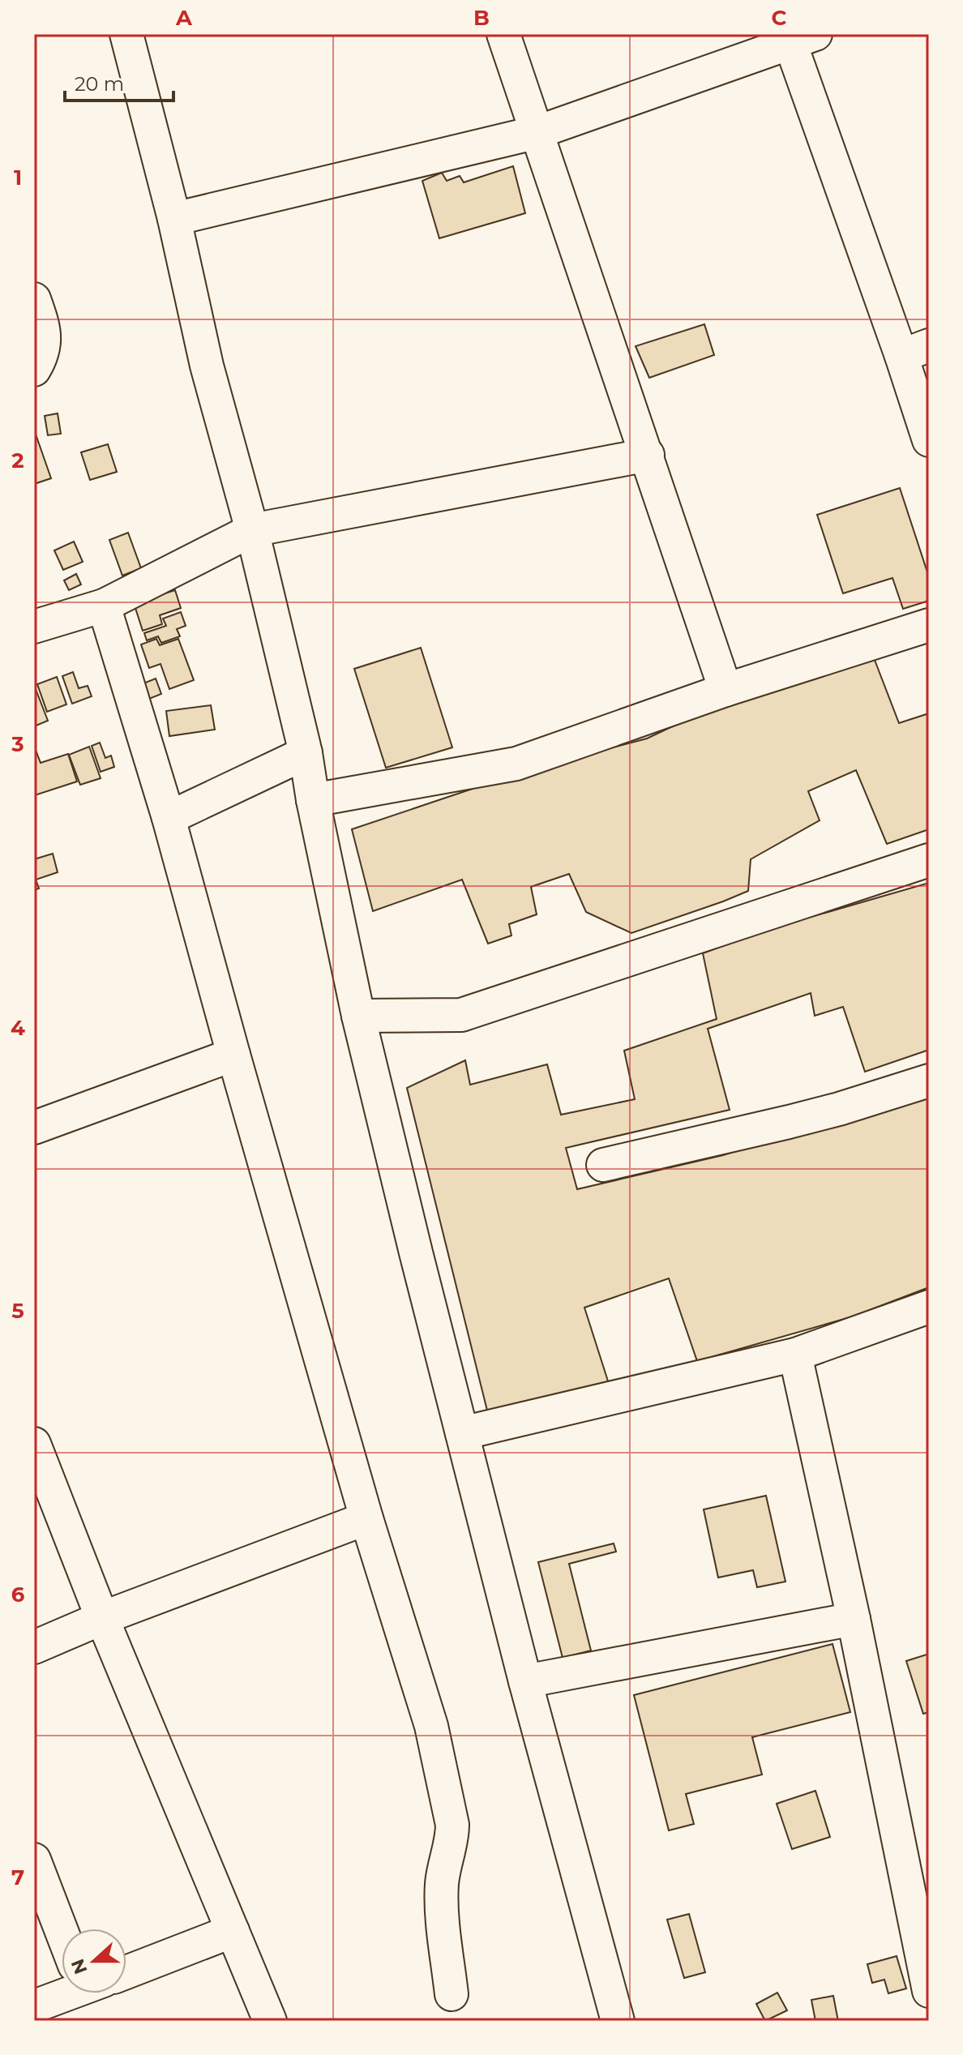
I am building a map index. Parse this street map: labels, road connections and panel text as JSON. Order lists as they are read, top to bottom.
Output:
{
  "scale_bar": "20 m",
  "north": "left",
  "grid": {
    "columns": ["A", "B", "C"],
    "rows": [
      "1",
      "2",
      "3",
      "4",
      "5",
      "6",
      "7"
    ]
  }
}
